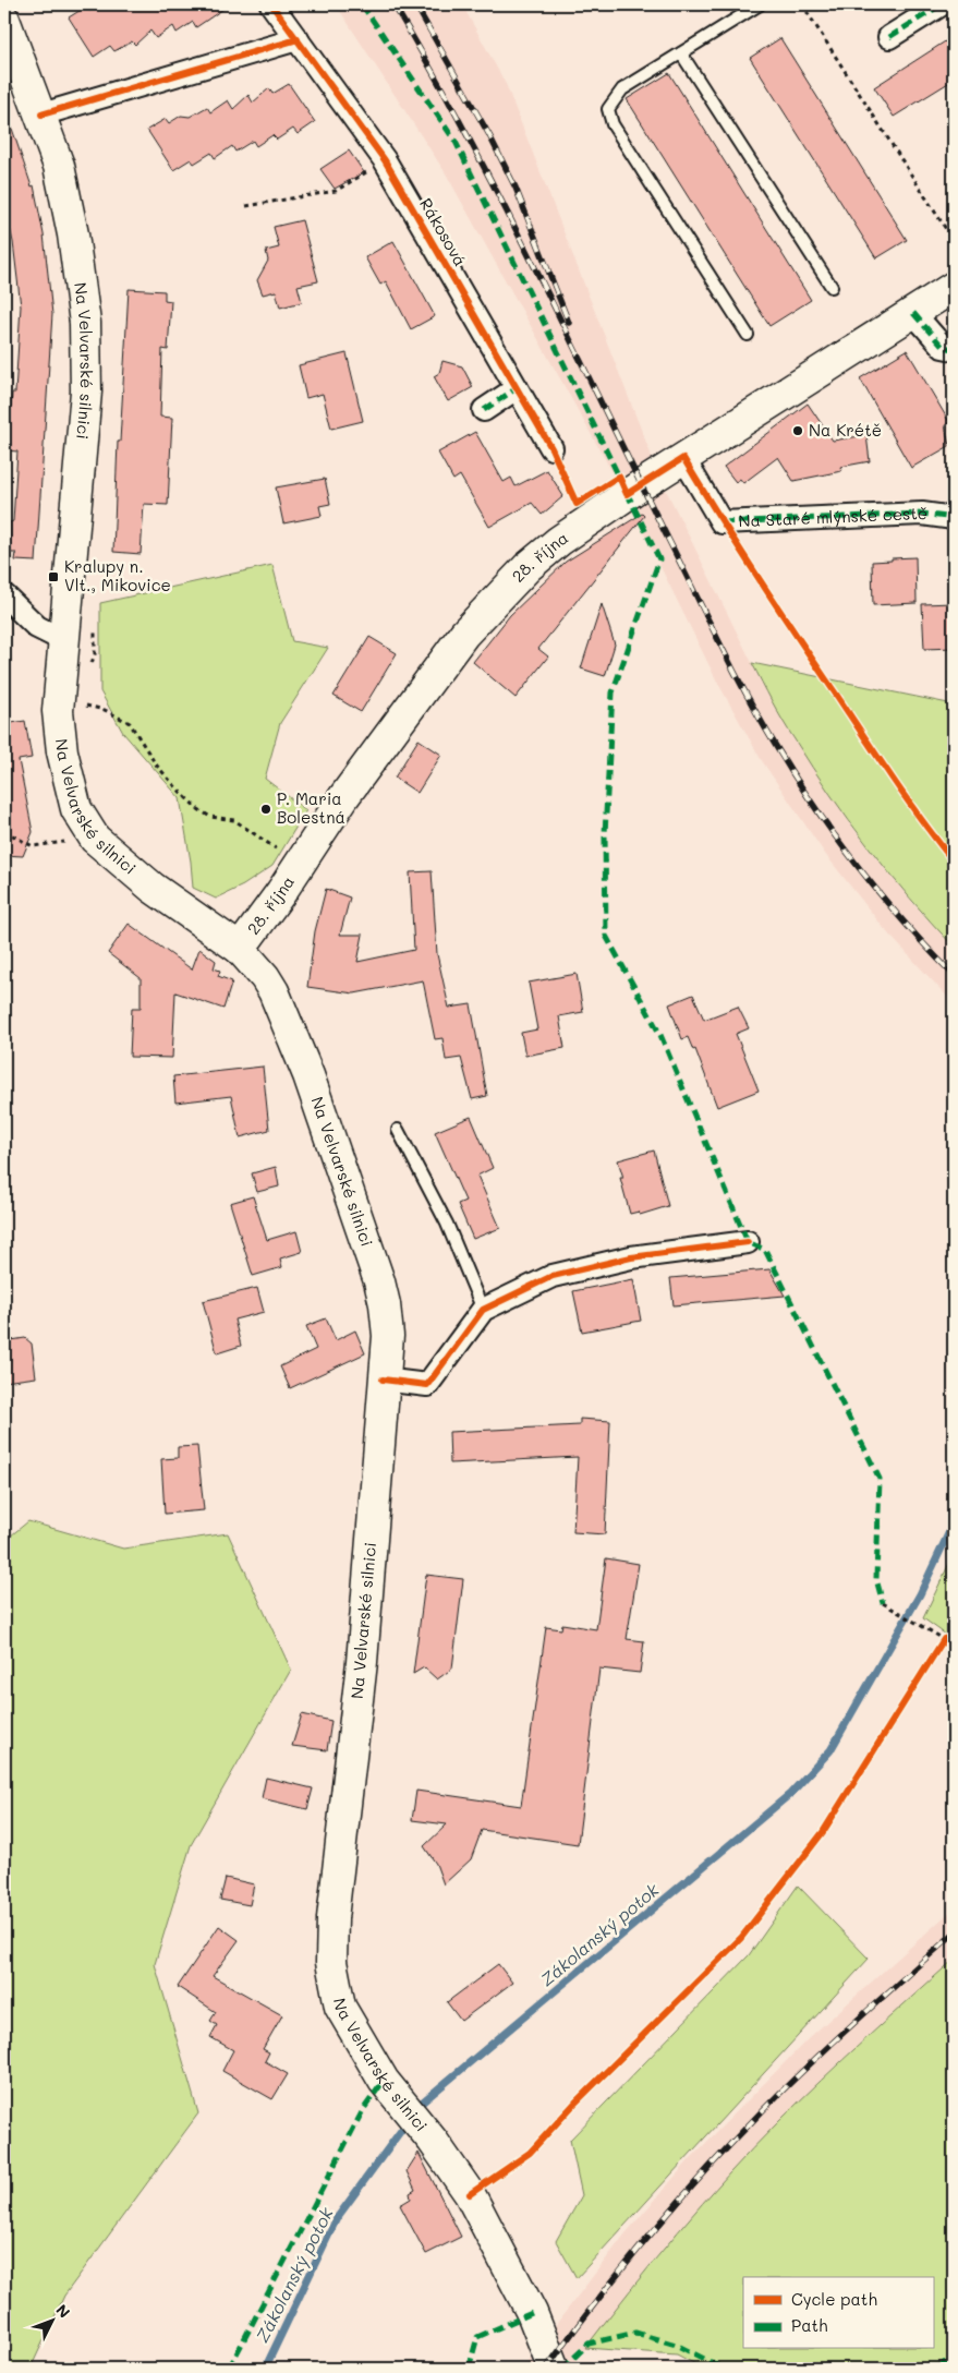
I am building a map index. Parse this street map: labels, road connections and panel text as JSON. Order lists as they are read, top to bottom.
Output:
{
  "streets": {
    "main road": ["Na Velvarské silnici", "28. října"],
    "street": ["Rákosová", "Na Staré mlýnské cestě"]
  },
  "crossings": [
    ["Na Velvarské silnici", "28. října"],
    ["Na Staré mlýnské cestě", "28. října"]
  ],
  "water": ["Zákolanský potok"],
  "places": {
    "other": ["Na Krétě", "P. Maria Bolestná"],
    "transit": ["Kralupy n. Vlt., Mikovice"]
  },
  "legend": ["Cycle path", "Path"],
  "north": "top right"
}
